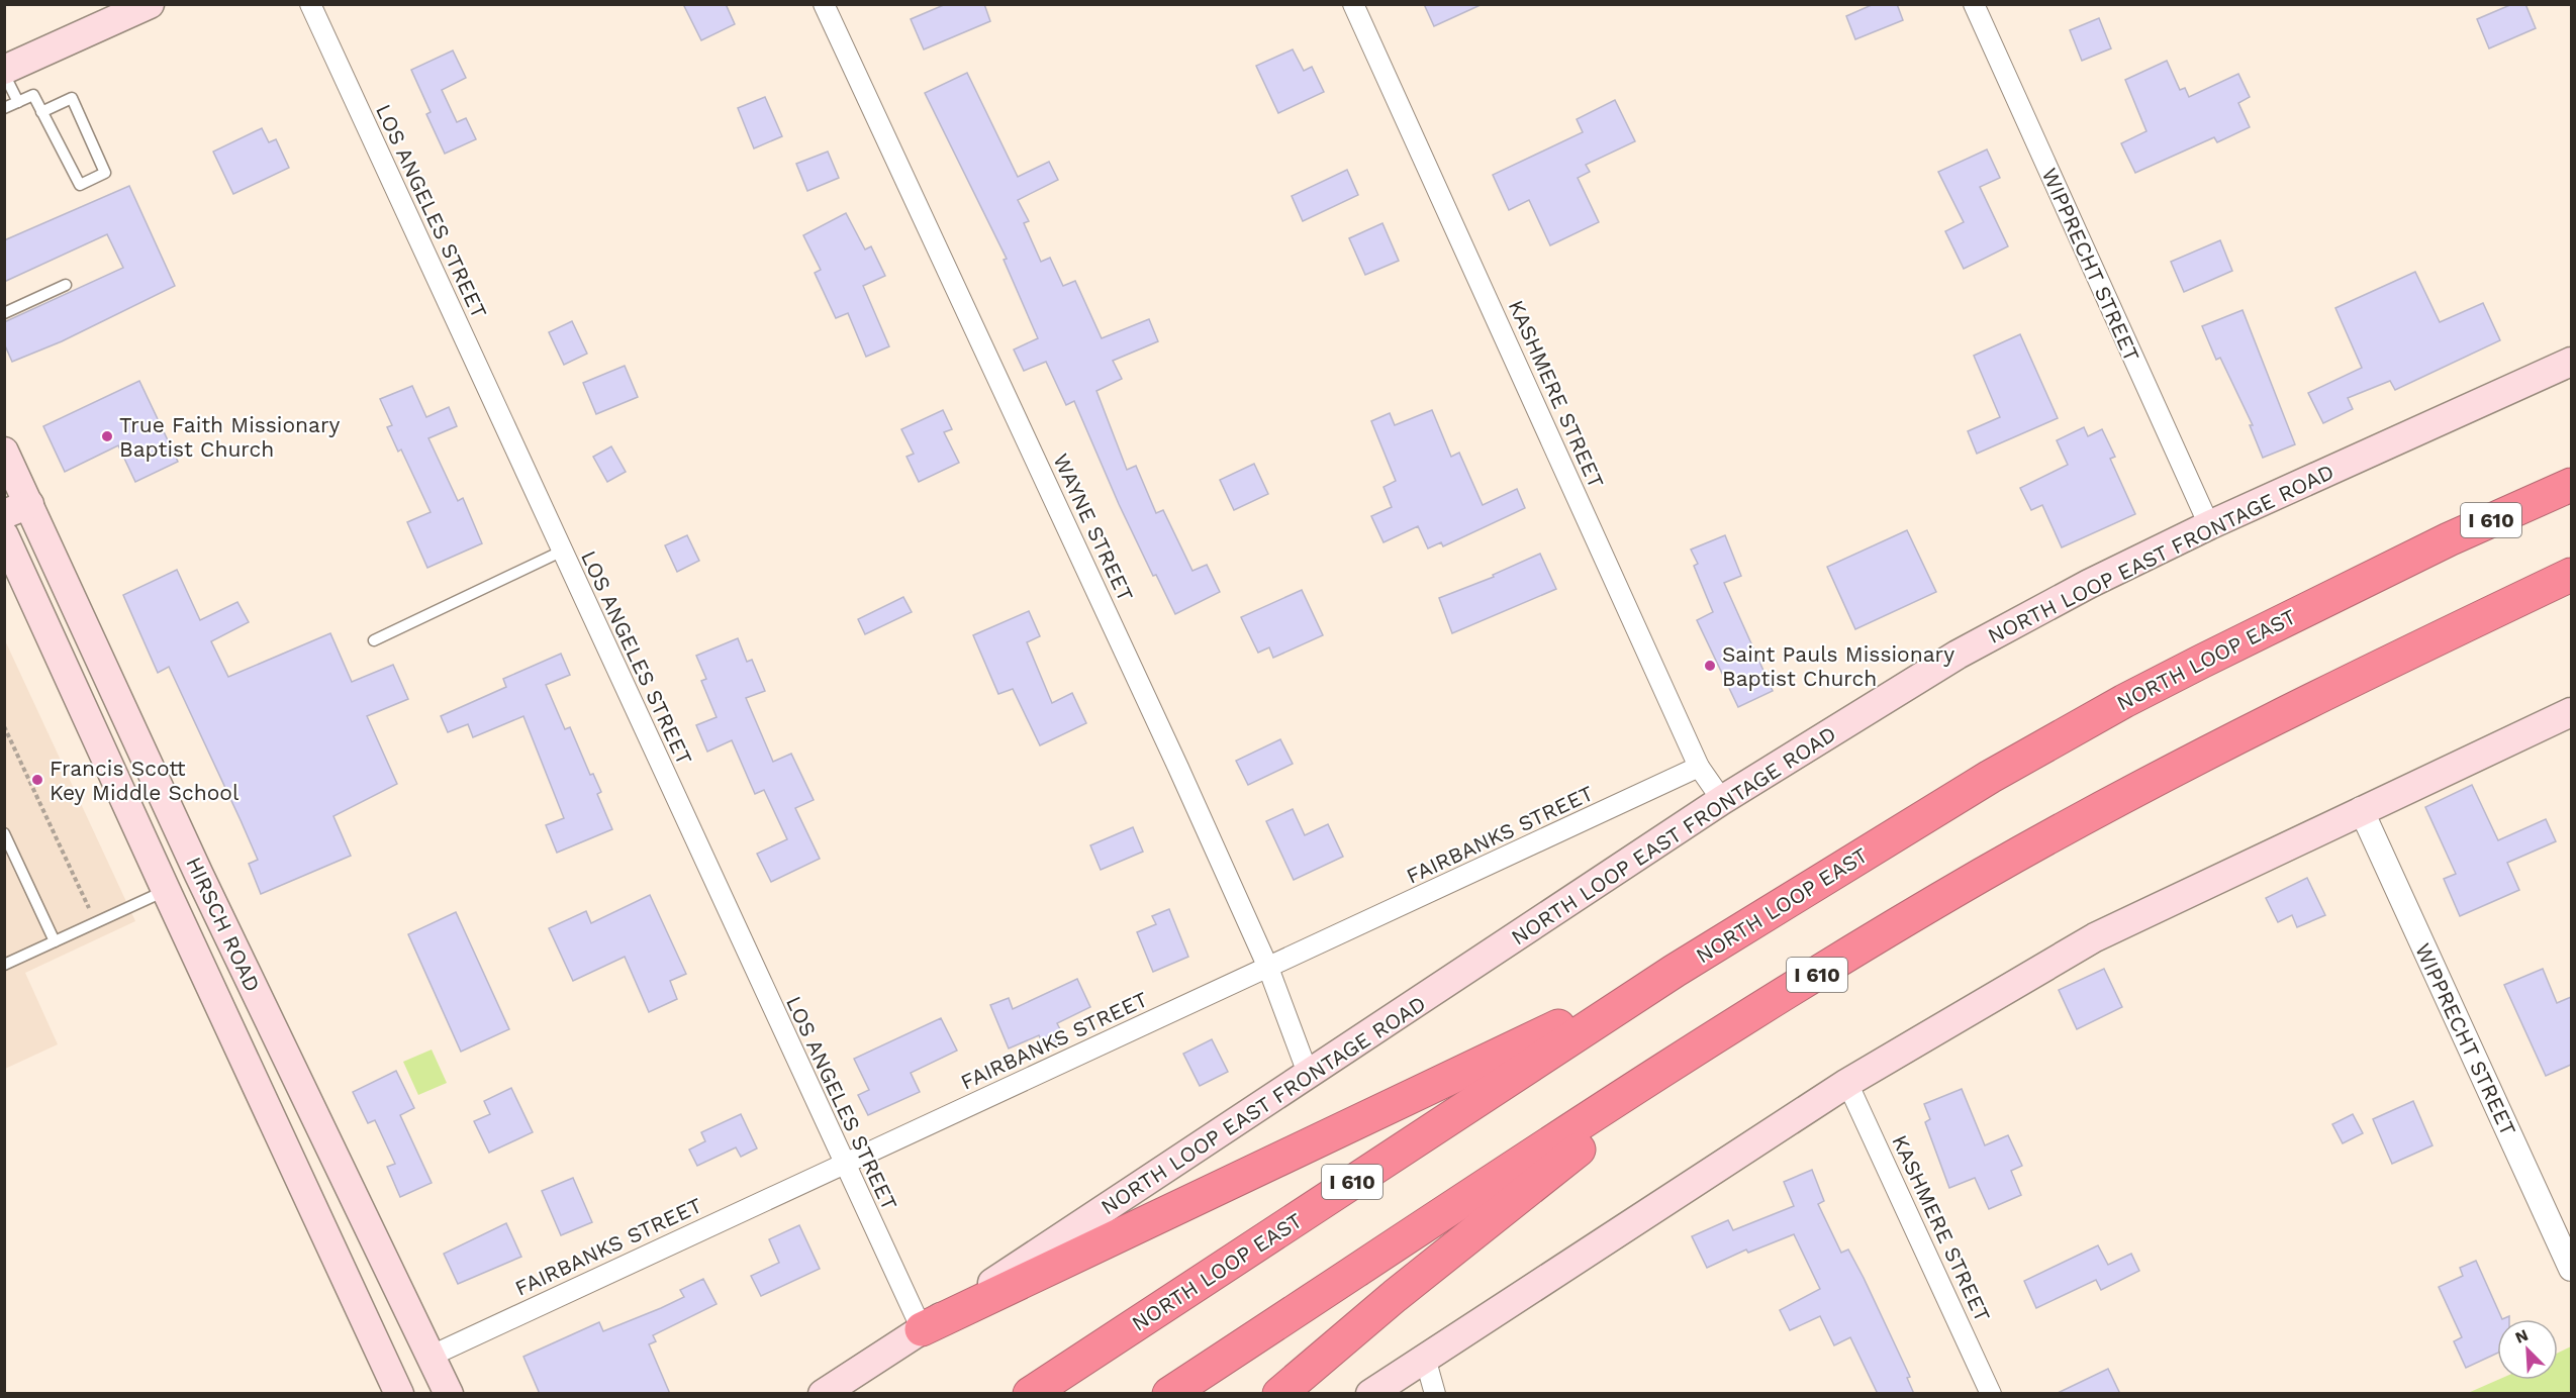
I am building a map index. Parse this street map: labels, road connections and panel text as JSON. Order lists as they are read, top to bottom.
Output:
{
  "streets": {
    "highway": ["I 610", "NORTH LOOP EAST"],
    "main road": ["NORTH LOOP EAST FRONTAGE ROAD", "HIRSCH ROAD"],
    "street": [
      "LOS ANGELES STREET",
      "WIPPRECHT STREET",
      "KASHMERE STREET",
      "WAYNE STREET",
      "FAIRBANKS STREET"
    ]
  },
  "crossings": [
    ["LOS ANGELES STREET", "NORTH LOOP EAST FRONTAGE ROAD"],
    ["LOS ANGELES STREET", "FAIRBANKS STREET"],
    ["WIPPRECHT STREET", "NORTH LOOP EAST FRONTAGE ROAD"],
    ["KASHMERE STREET", "NORTH LOOP EAST FRONTAGE ROAD"],
    ["KASHMERE STREET", "FAIRBANKS STREET"],
    ["WAYNE STREET", "NORTH LOOP EAST FRONTAGE ROAD"],
    ["WAYNE STREET", "FAIRBANKS STREET"],
    ["FAIRBANKS STREET", "HIRSCH ROAD"]
  ],
  "places": ["True Faith Missionary Baptist Church", "Saint Pauls Missionary Baptist Church", "Francis Scott Key Middle School"],
  "north": "top left"
}
